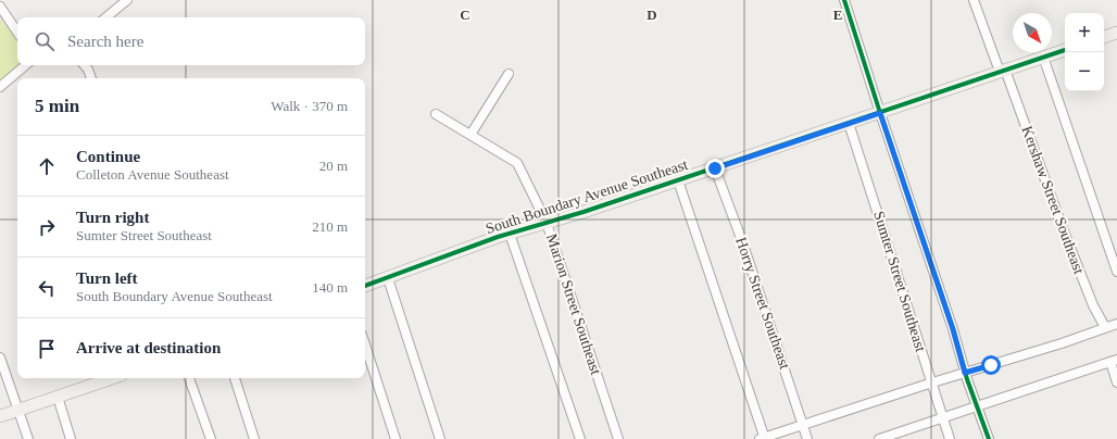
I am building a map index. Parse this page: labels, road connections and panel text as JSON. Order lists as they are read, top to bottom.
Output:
{
  "streets": {
    "street": [
      "South Boundary Avenue Southeast",
      "Kershaw Street Southeast",
      "Sumter Street Southeast",
      "Horry Street Southeast",
      "Marion Street Southeast"
    ]
  },
  "crossings": [
    ["South Boundary Avenue Southeast", "Kershaw Street Southeast"],
    ["South Boundary Avenue Southeast", "Sumter Street Southeast"],
    ["South Boundary Avenue Southeast", "Horry Street Southeast"],
    ["South Boundary Avenue Southeast", "Marion Street Southeast"]
  ],
  "north": "bottom right",
  "page": {
    "map_buttons": ["+", "−"],
    "search": "Search here",
    "heading": ["5 min", "Walk · 370 m"],
    "list": [
      ["Continue", "Colleton Avenue Southeast", "20 m"],
      ["Turn right", "Sumter Street Southeast", "210 m"],
      ["Turn left", "South Boundary Avenue Southeast", "140 m"],
      "Arrive at destination"
    ]
  },
  "grid": {
    "columns": ["C", "D", "E"]
  }
}
